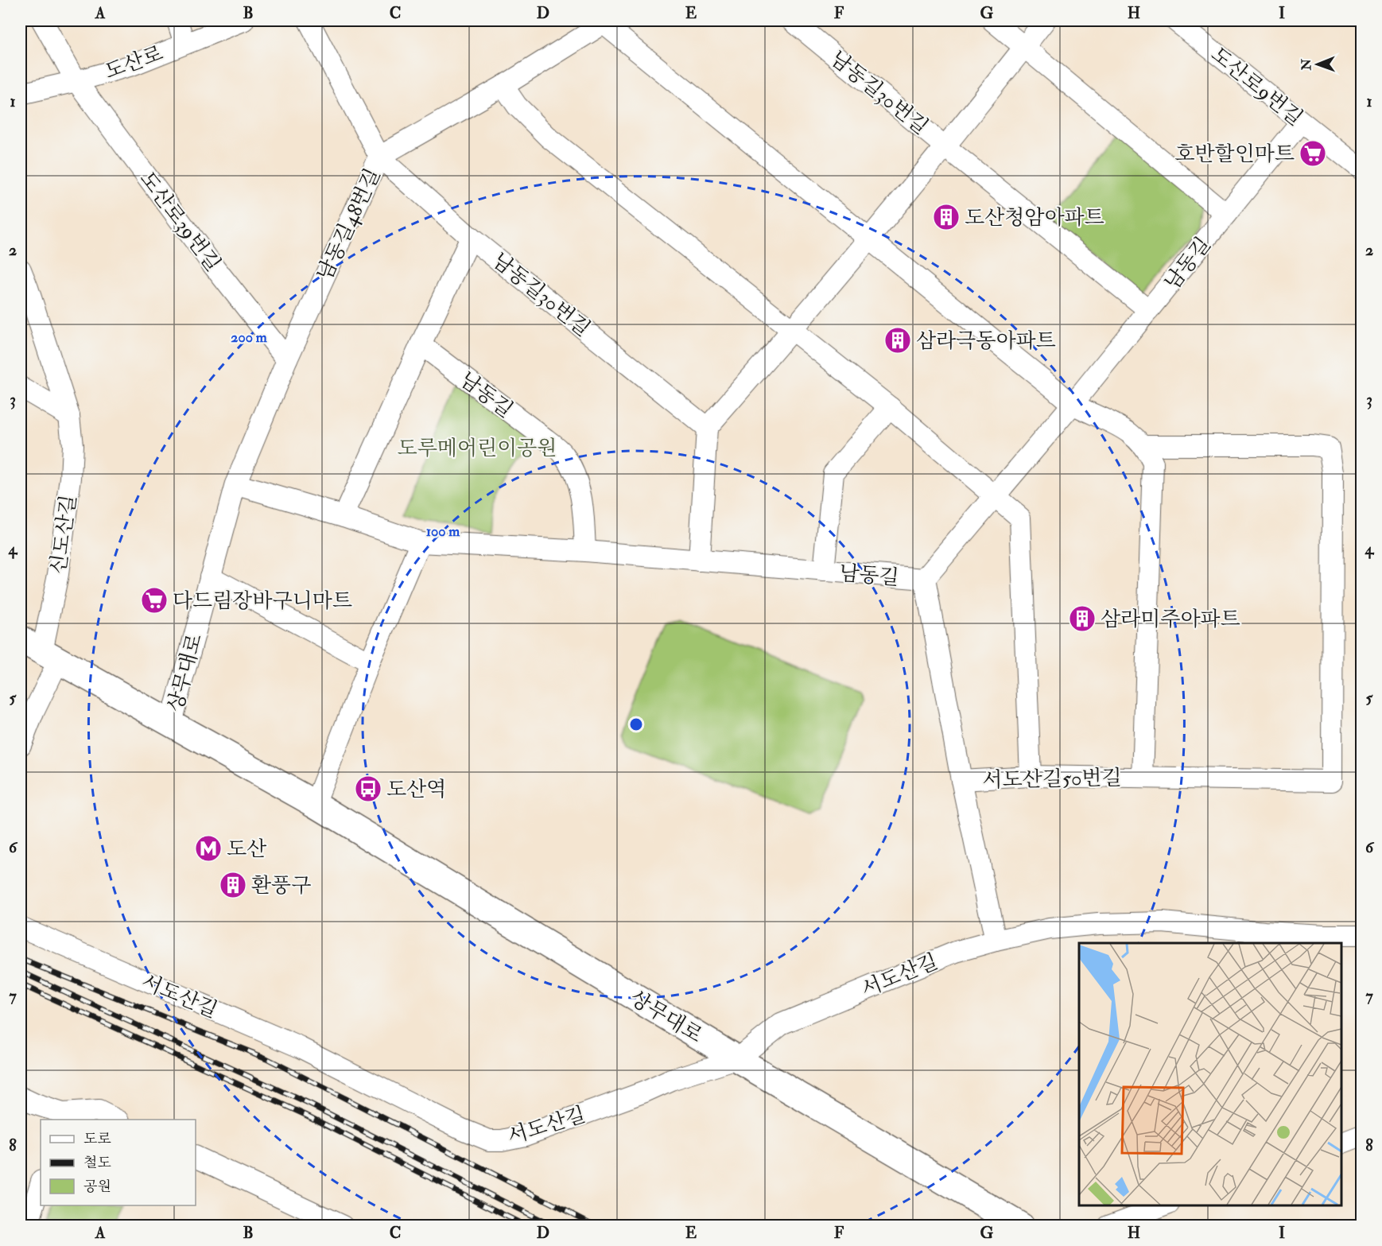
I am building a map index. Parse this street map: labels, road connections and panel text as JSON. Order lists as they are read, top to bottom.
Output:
{
  "streets": {
    "main road": ["상무대로"],
    "street": [
      "도산로",
      "도산로9번길",
      "남동길30번길",
      "도산로39번길",
      "남동길48번길",
      "남동길",
      "신도산길",
      "서도산길50번길",
      "서도산길"
    ]
  },
  "crossings": [
    ["도산로", "도산로39번길"],
    ["도산로9번길", "남동길"],
    ["남동길30번길", "남동길48번길"],
    ["도산로39번길", "남동길48번길"],
    ["남동길48번길", "남동길"],
    ["남동길48번길", "상무대로"],
    ["남동길", "상무대로"],
    ["신도산길", "상무대로"],
    ["상무대로", "서도산길"]
  ],
  "parks": ["도루메어린이공원"],
  "places": {
    "supermarket": ["호반할인마트", "다드림장바구니마트"],
    "building": [
      "도산청암아파트",
      "삼라극동아파트",
      "삼라미주아파트",
      "환풍구"
    ],
    "bus stop": ["도산역"],
    "metro station": ["도산"]
  },
  "legend": ["도로", "철도", "공원"],
  "north": "left",
  "grid": {
    "columns": [
      "A",
      "B",
      "C",
      "D",
      "E",
      "F",
      "G",
      "H",
      "I"
    ],
    "rows": [
      "1",
      "2",
      "3",
      "4",
      "5",
      "6",
      "7",
      "8"
    ]
  },
  "rings": ["200 m", "100 m"]
}
